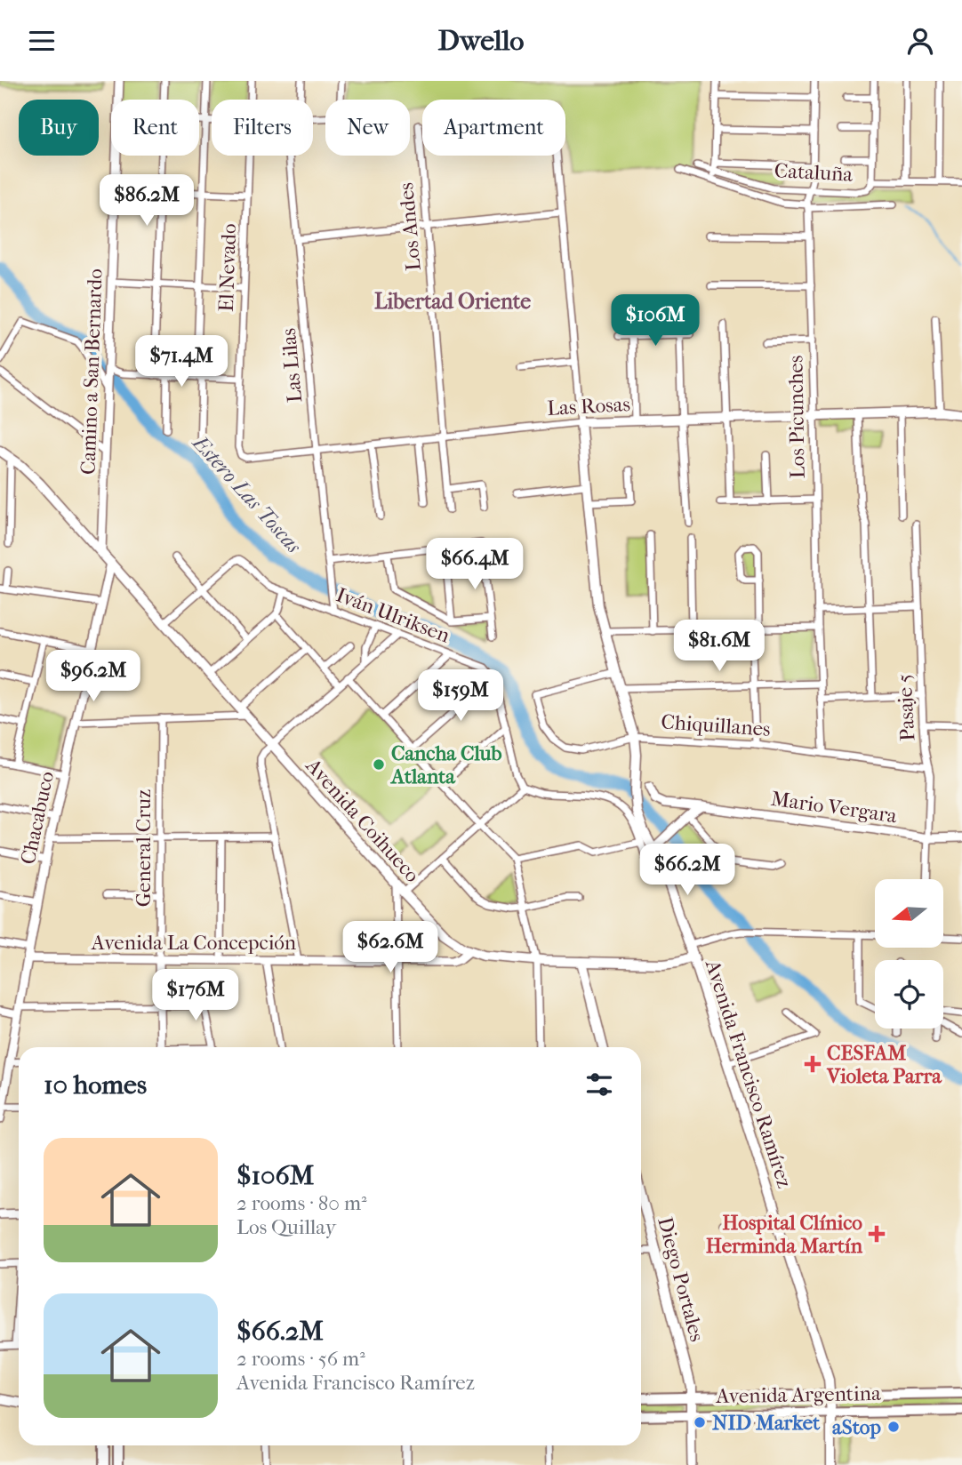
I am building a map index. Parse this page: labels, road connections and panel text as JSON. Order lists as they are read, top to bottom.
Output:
{
  "streets": {
    "main road": [
      "Las Rosas",
      "Avenida Coihueco",
      "Avenida Francisco Ramírez",
      "Diego Portales",
      "Avenida Argentina"
    ],
    "street": [
      "Cataluña",
      "Los Andes",
      "El Nevado",
      "Las Lilas",
      "Camino a San Bernardo",
      "Los Picunches",
      "Iván Ulriksen",
      "Pasaje 5",
      "Chiquillanes",
      "Mario Vergara",
      "Chacabuco",
      "General Cruz",
      "Avenida La Concepción"
    ]
  },
  "crossings": [
    ["Cataluña", "Los Picunches"],
    ["Los Andes", "Las Rosas"],
    ["El Nevado", "Las Rosas"],
    ["Las Lilas", "Las Rosas"],
    ["Las Lilas", "Iván Ulriksen"],
    ["Camino a San Bernardo", "Avenida Coihueco"],
    ["Las Rosas", "Los Picunches"],
    ["Las Rosas", "Pasaje 5"],
    ["Las Rosas", "Avenida Francisco Ramírez"],
    ["Los Picunches", "Chiquillanes"],
    ["Pasaje 5", "Chiquillanes"],
    ["Pasaje 5", "Mario Vergara"],
    ["Chiquillanes", "Avenida Francisco Ramírez"],
    ["Chacabuco", "Avenida Coihueco"],
    ["Chacabuco", "Avenida La Concepción"],
    ["Avenida Coihueco", "Avenida La Concepción"],
    ["Avenida Coihueco", "Avenida Francisco Ramírez"],
    ["General Cruz", "Avenida La Concepción"],
    ["Avenida Francisco Ramírez", "Avenida Argentina"],
    ["Diego Portales", "Avenida Argentina"]
  ],
  "districts": ["Libertad Oriente"],
  "water": ["Estero Las Toscas"],
  "places": {
    "other": ["Cancha Club Atlanta", "NID Market", "aStop"],
    "health": ["CESFAM Violeta Parra", "Hospital Clínico Herminda Martín"]
  },
  "north": "left",
  "page": {
    "header": "Dwello",
    "chip": [
      "Buy",
      "Rent",
      "Filters",
      "New",
      "Apartment"
    ],
    "price": [
      "$86.2M",
      "$106M",
      "$71.4M",
      "$66.4M",
      "$81.6M",
      "$96.2M",
      "$159M",
      "$66.2M",
      "$62.6M",
      "$176M"
    ],
    "heading": "10 homes",
    "list": [
      {
        "name": "$106M",
        "note": "2 rooms · 80 m² · Los Quillay"
      },
      {
        "name": "$66.2M",
        "note": "2 rooms · 56 m² · Avenida Francisco Ramírez"
      }
    ]
  }
}
